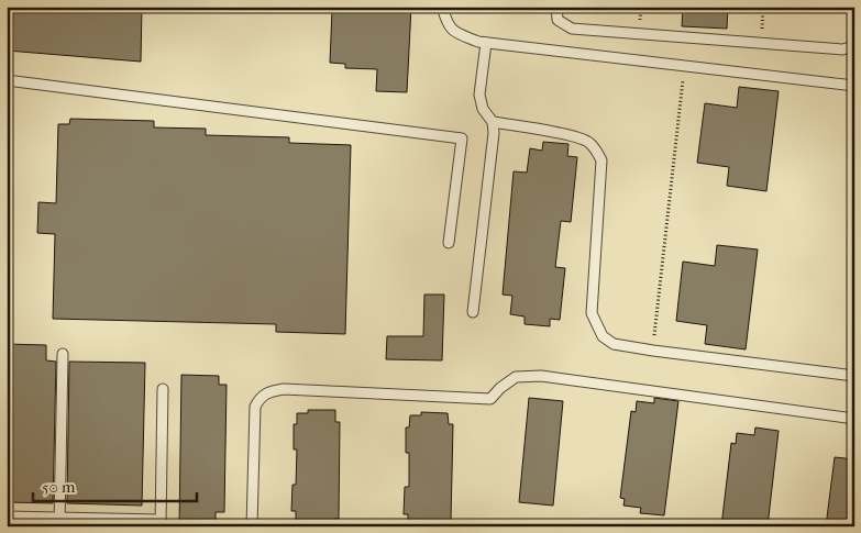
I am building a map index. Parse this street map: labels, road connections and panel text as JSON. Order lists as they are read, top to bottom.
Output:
{
  "scale_bar": "50 m"
}
